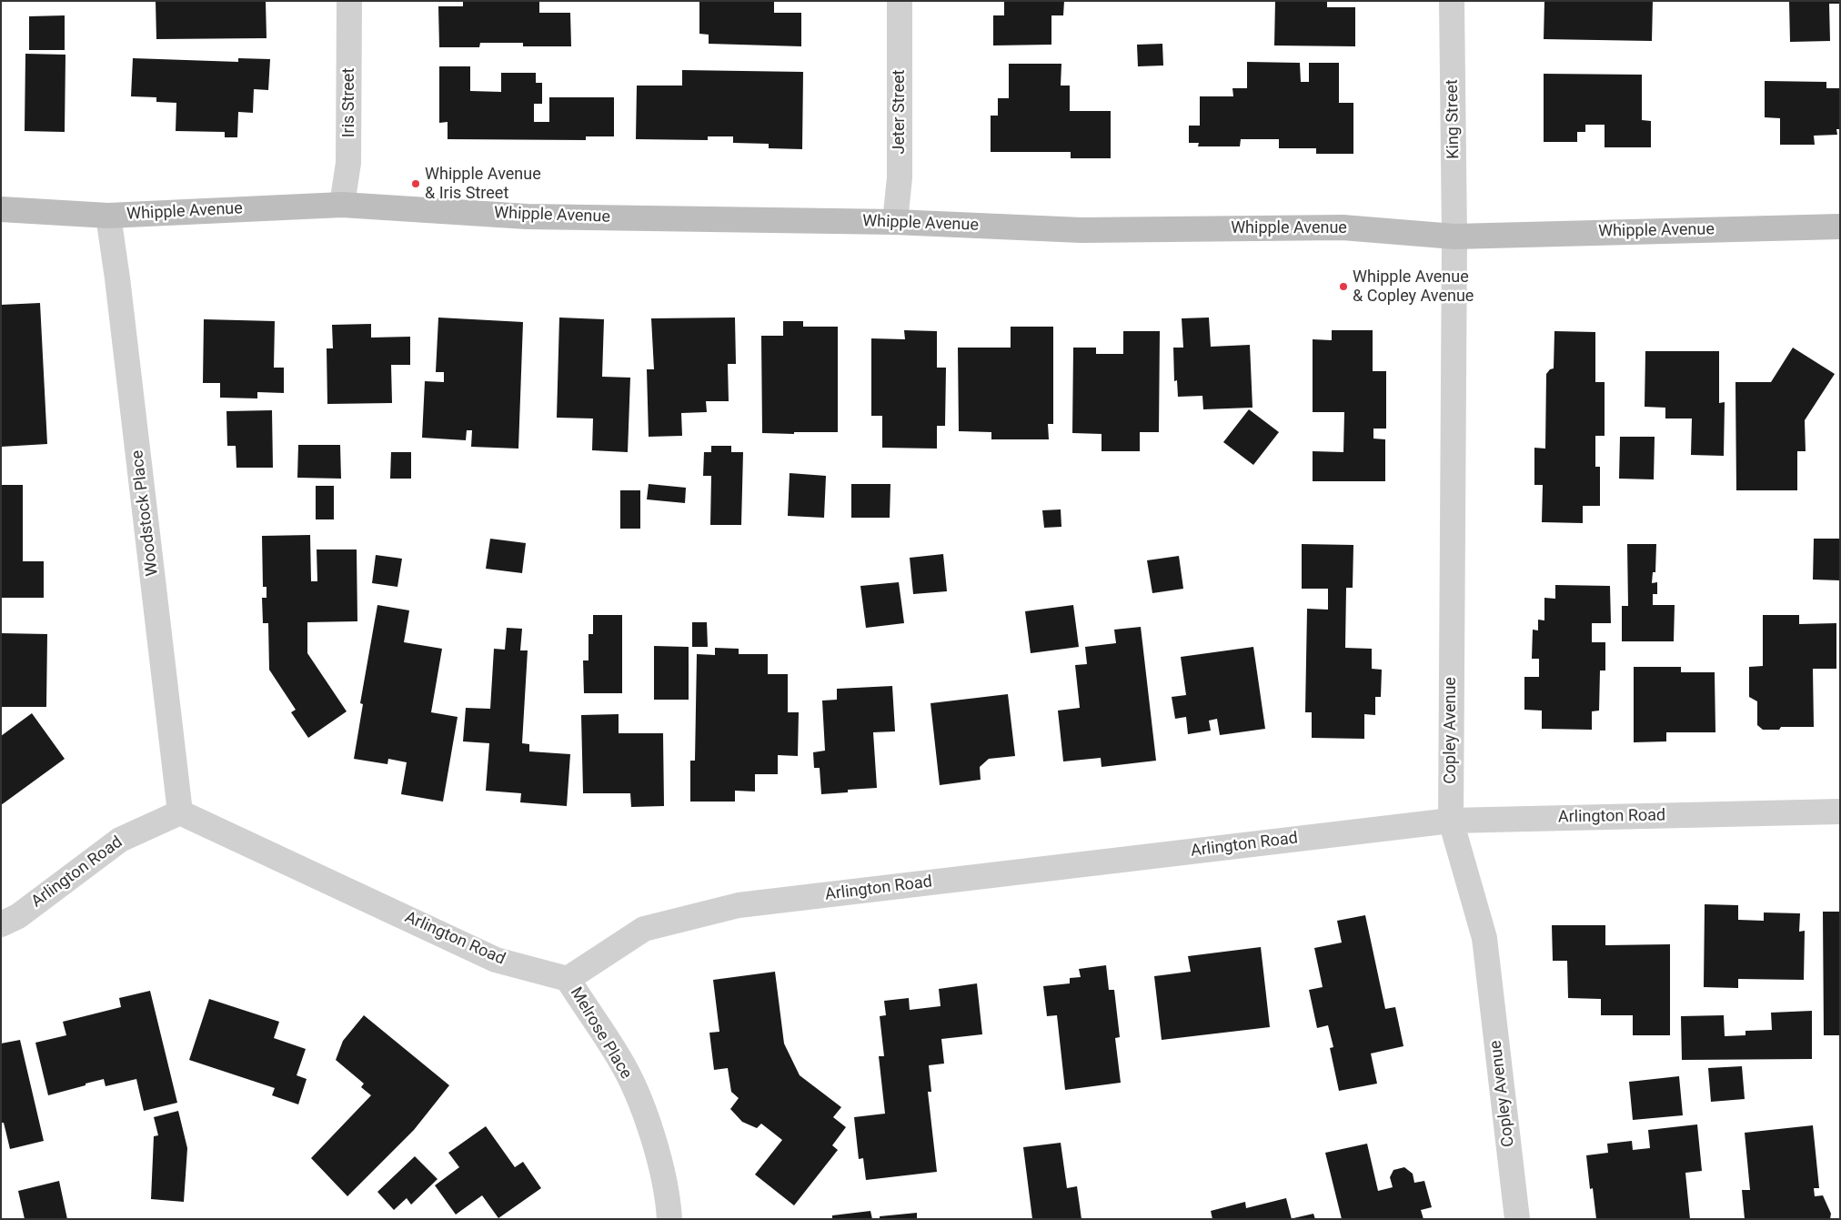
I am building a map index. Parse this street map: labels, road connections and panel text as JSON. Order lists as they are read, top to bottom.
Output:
{
  "streets": {
    "main road": ["Whipple Avenue"],
    "street": [
      "Iris Street",
      "Jeter Street",
      "King Street",
      "Woodstock Place",
      "Copley Avenue",
      "Arlington Road",
      "Melrose Place"
    ]
  },
  "crossings": [
    ["Iris Street", "Whipple Avenue"],
    ["Jeter Street", "Whipple Avenue"],
    ["King Street", "Whipple Avenue"],
    ["King Street", "Copley Avenue"],
    ["Whipple Avenue", "Woodstock Place"],
    ["Whipple Avenue", "Copley Avenue"],
    ["Woodstock Place", "Arlington Road"],
    ["Copley Avenue", "Arlington Road"],
    ["Arlington Road", "Melrose Place"]
  ],
  "places": ["Whipple Avenue & Iris Street", "Whipple Avenue & Copley Avenue"]
}
